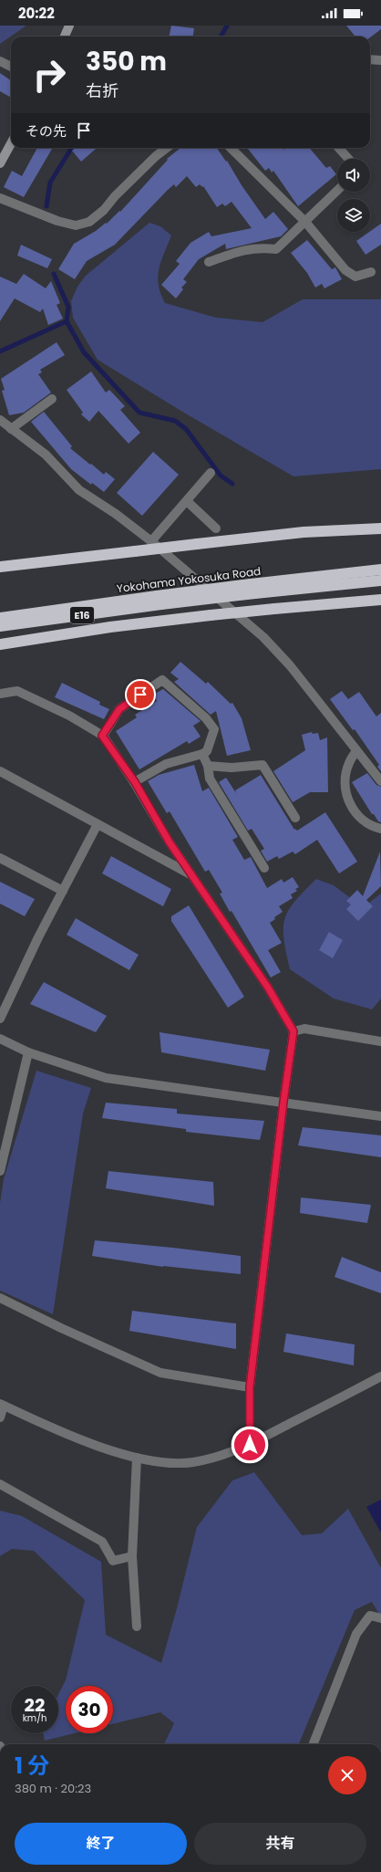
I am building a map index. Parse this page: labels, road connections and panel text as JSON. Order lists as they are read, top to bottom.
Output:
{
  "streets": {
    "highway": ["Yokohama Yokosuka Road", "E16"]
  },
  "page": {
    "status": "20:22",
    "turn": ["350 m", "右折"],
    "then": "その先",
    "speed": "22 km/h",
    "limit": "30",
    "heading": ["1 分", "380 m · 20:23"],
    "buttons": ["終了", "共有"]
  }
}
